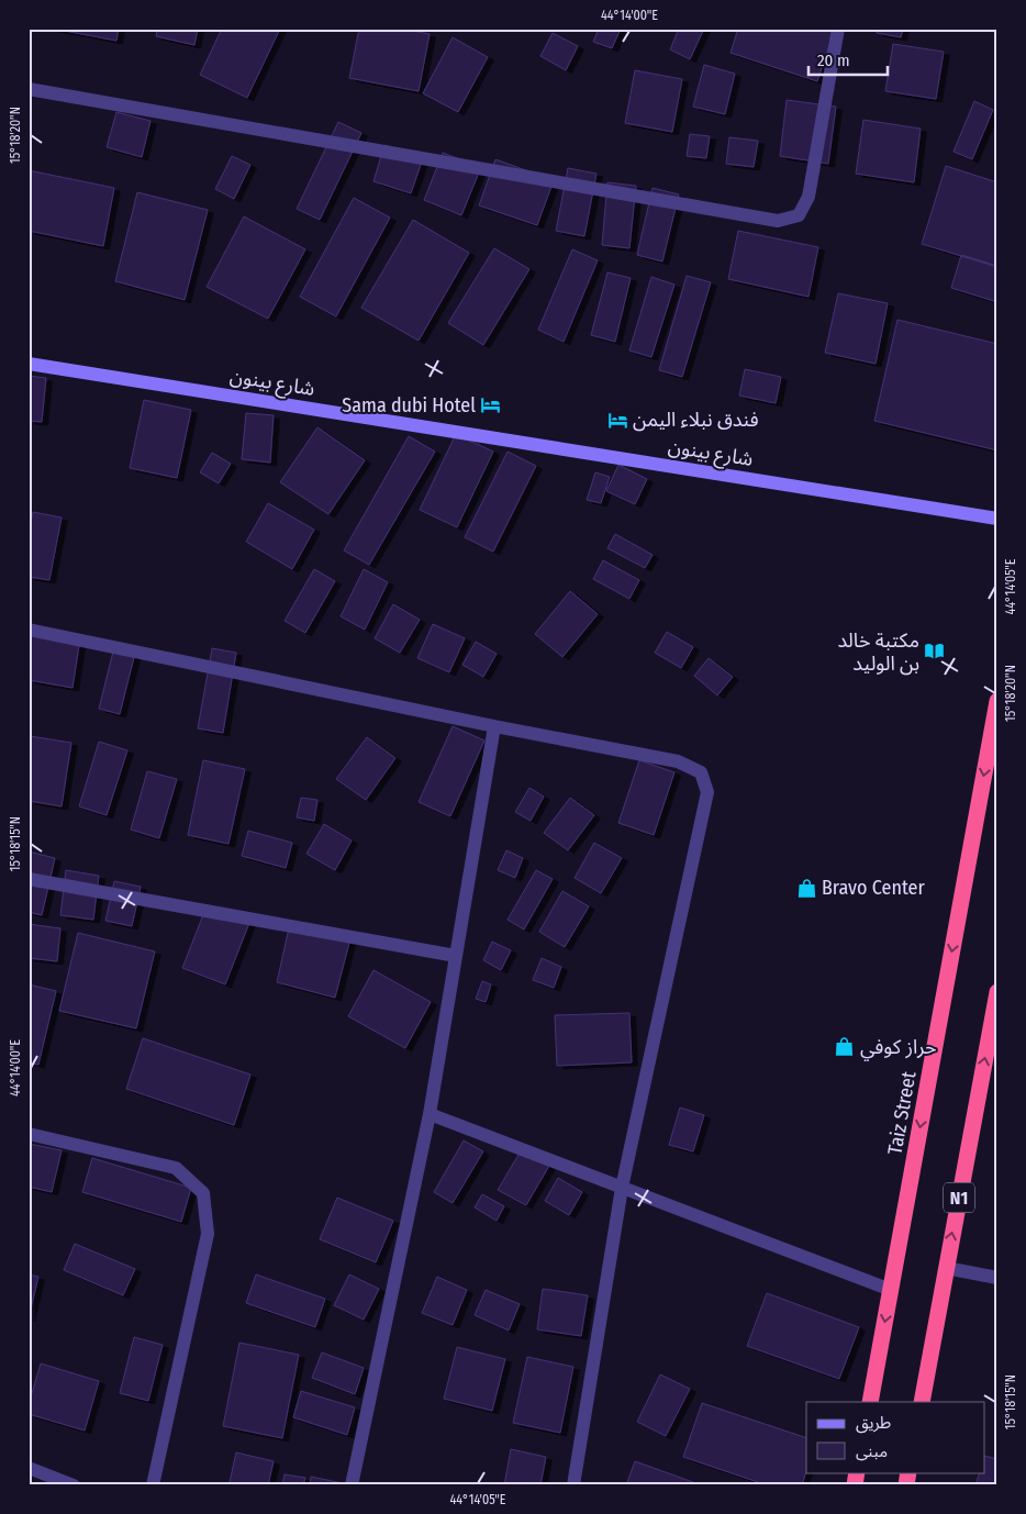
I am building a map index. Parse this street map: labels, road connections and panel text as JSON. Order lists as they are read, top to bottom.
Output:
{
  "streets": {
    "highway": ["Taiz Street", "N1"],
    "street": ["شارع بينون"]
  },
  "places": {
    "hotel": ["Sama dubi Hotel", "فندق نبلاء اليمن"],
    "library": ["مكتبة خالد بن الوليد"],
    "shop": ["Bravo Center", "حراز كوفي"]
  },
  "legend": ["طريق", "مبنى"],
  "scale_bar": "20 m",
  "coordinates": [
    "44°14'00\"E",
    "15°18'20\"N",
    "44°14'05\"E",
    "15°18'15\"N"
  ]
}
